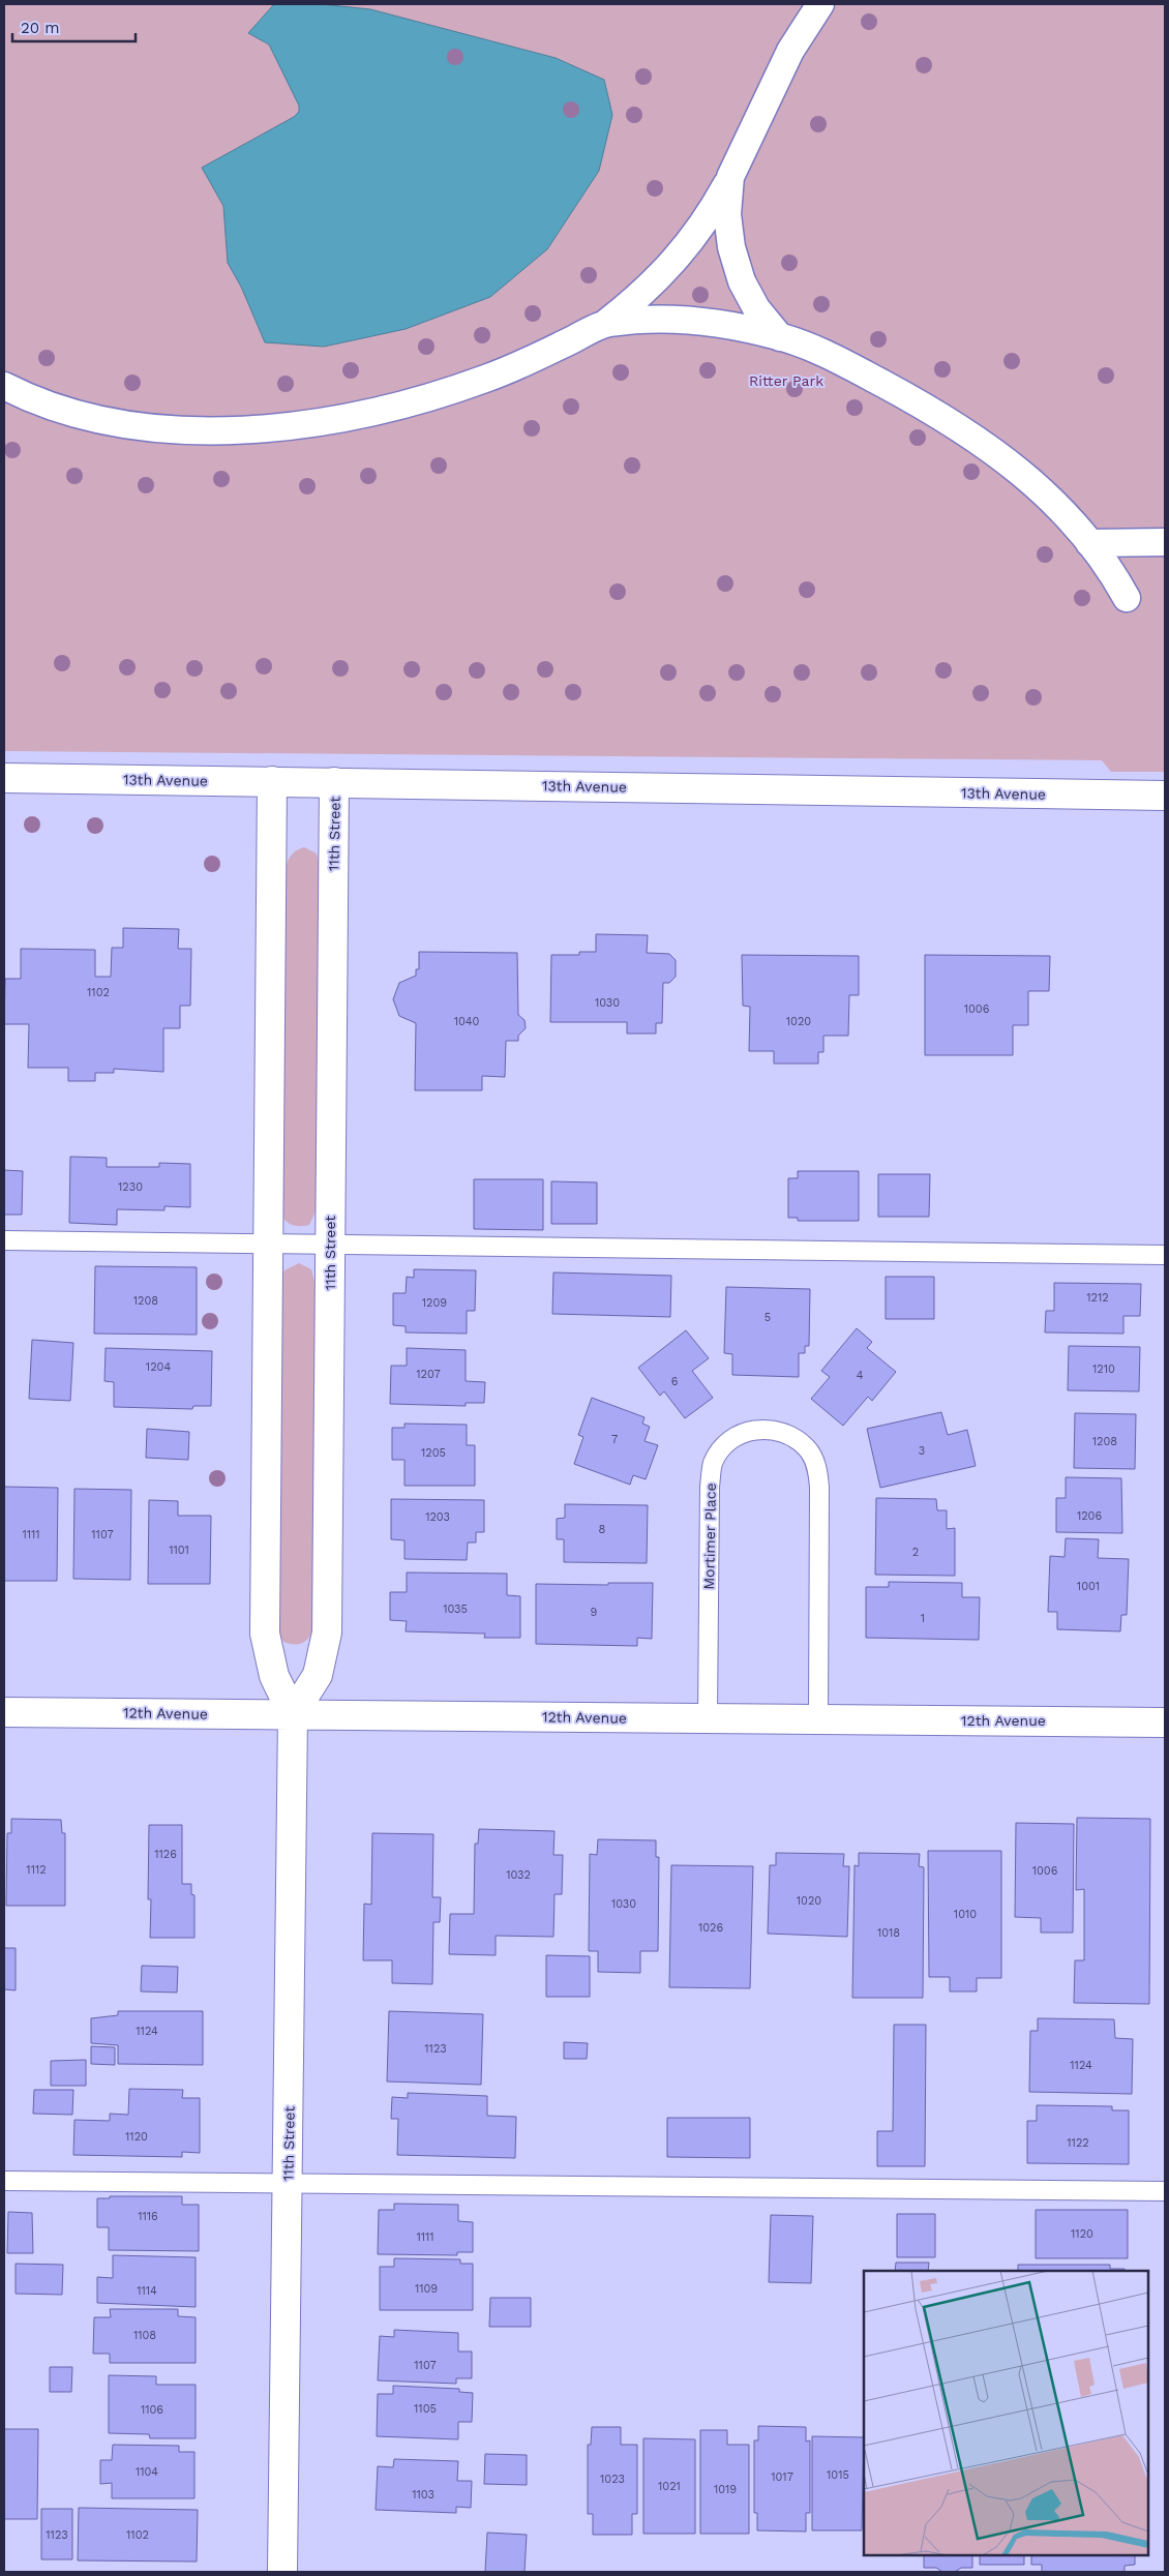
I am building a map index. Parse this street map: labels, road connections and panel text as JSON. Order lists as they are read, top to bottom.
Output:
{
  "streets": {
    "street": ["13th Avenue", "11th Street", "12th Avenue"],
    "lane": ["Mortimer Place"]
  },
  "crossings": [
    ["13th Avenue", "11th Street"],
    ["11th Street", "12th Avenue"],
    ["Mortimer Place", "12th Avenue"]
  ],
  "parks": ["Ritter Park"],
  "house_numbers": [
    "1102",
    "1030",
    "1006",
    "1040",
    "1020",
    "1230",
    "1212",
    "1208",
    "1209",
    "5",
    "1204",
    "1210",
    "1207",
    "4",
    "6",
    "7",
    "1208",
    "3",
    "1205",
    "1206",
    "1203",
    "8",
    "1111",
    "1107",
    "1101",
    "2",
    "1001",
    "1035",
    "9",
    "1",
    "1126",
    "1112",
    "1006",
    "1032",
    "1020",
    "1030",
    "1010",
    "1026",
    "1018",
    "1124",
    "1123",
    "1124",
    "1120",
    "1122",
    "1116",
    "1120",
    "1111",
    "1109",
    "1114",
    "1108",
    "1107",
    "1105",
    "1106",
    "1104",
    "1015",
    "1017",
    "1023",
    "1021",
    "1019",
    "1103",
    "1123",
    "1102"
  ],
  "scale_bar": "20 m"
}
